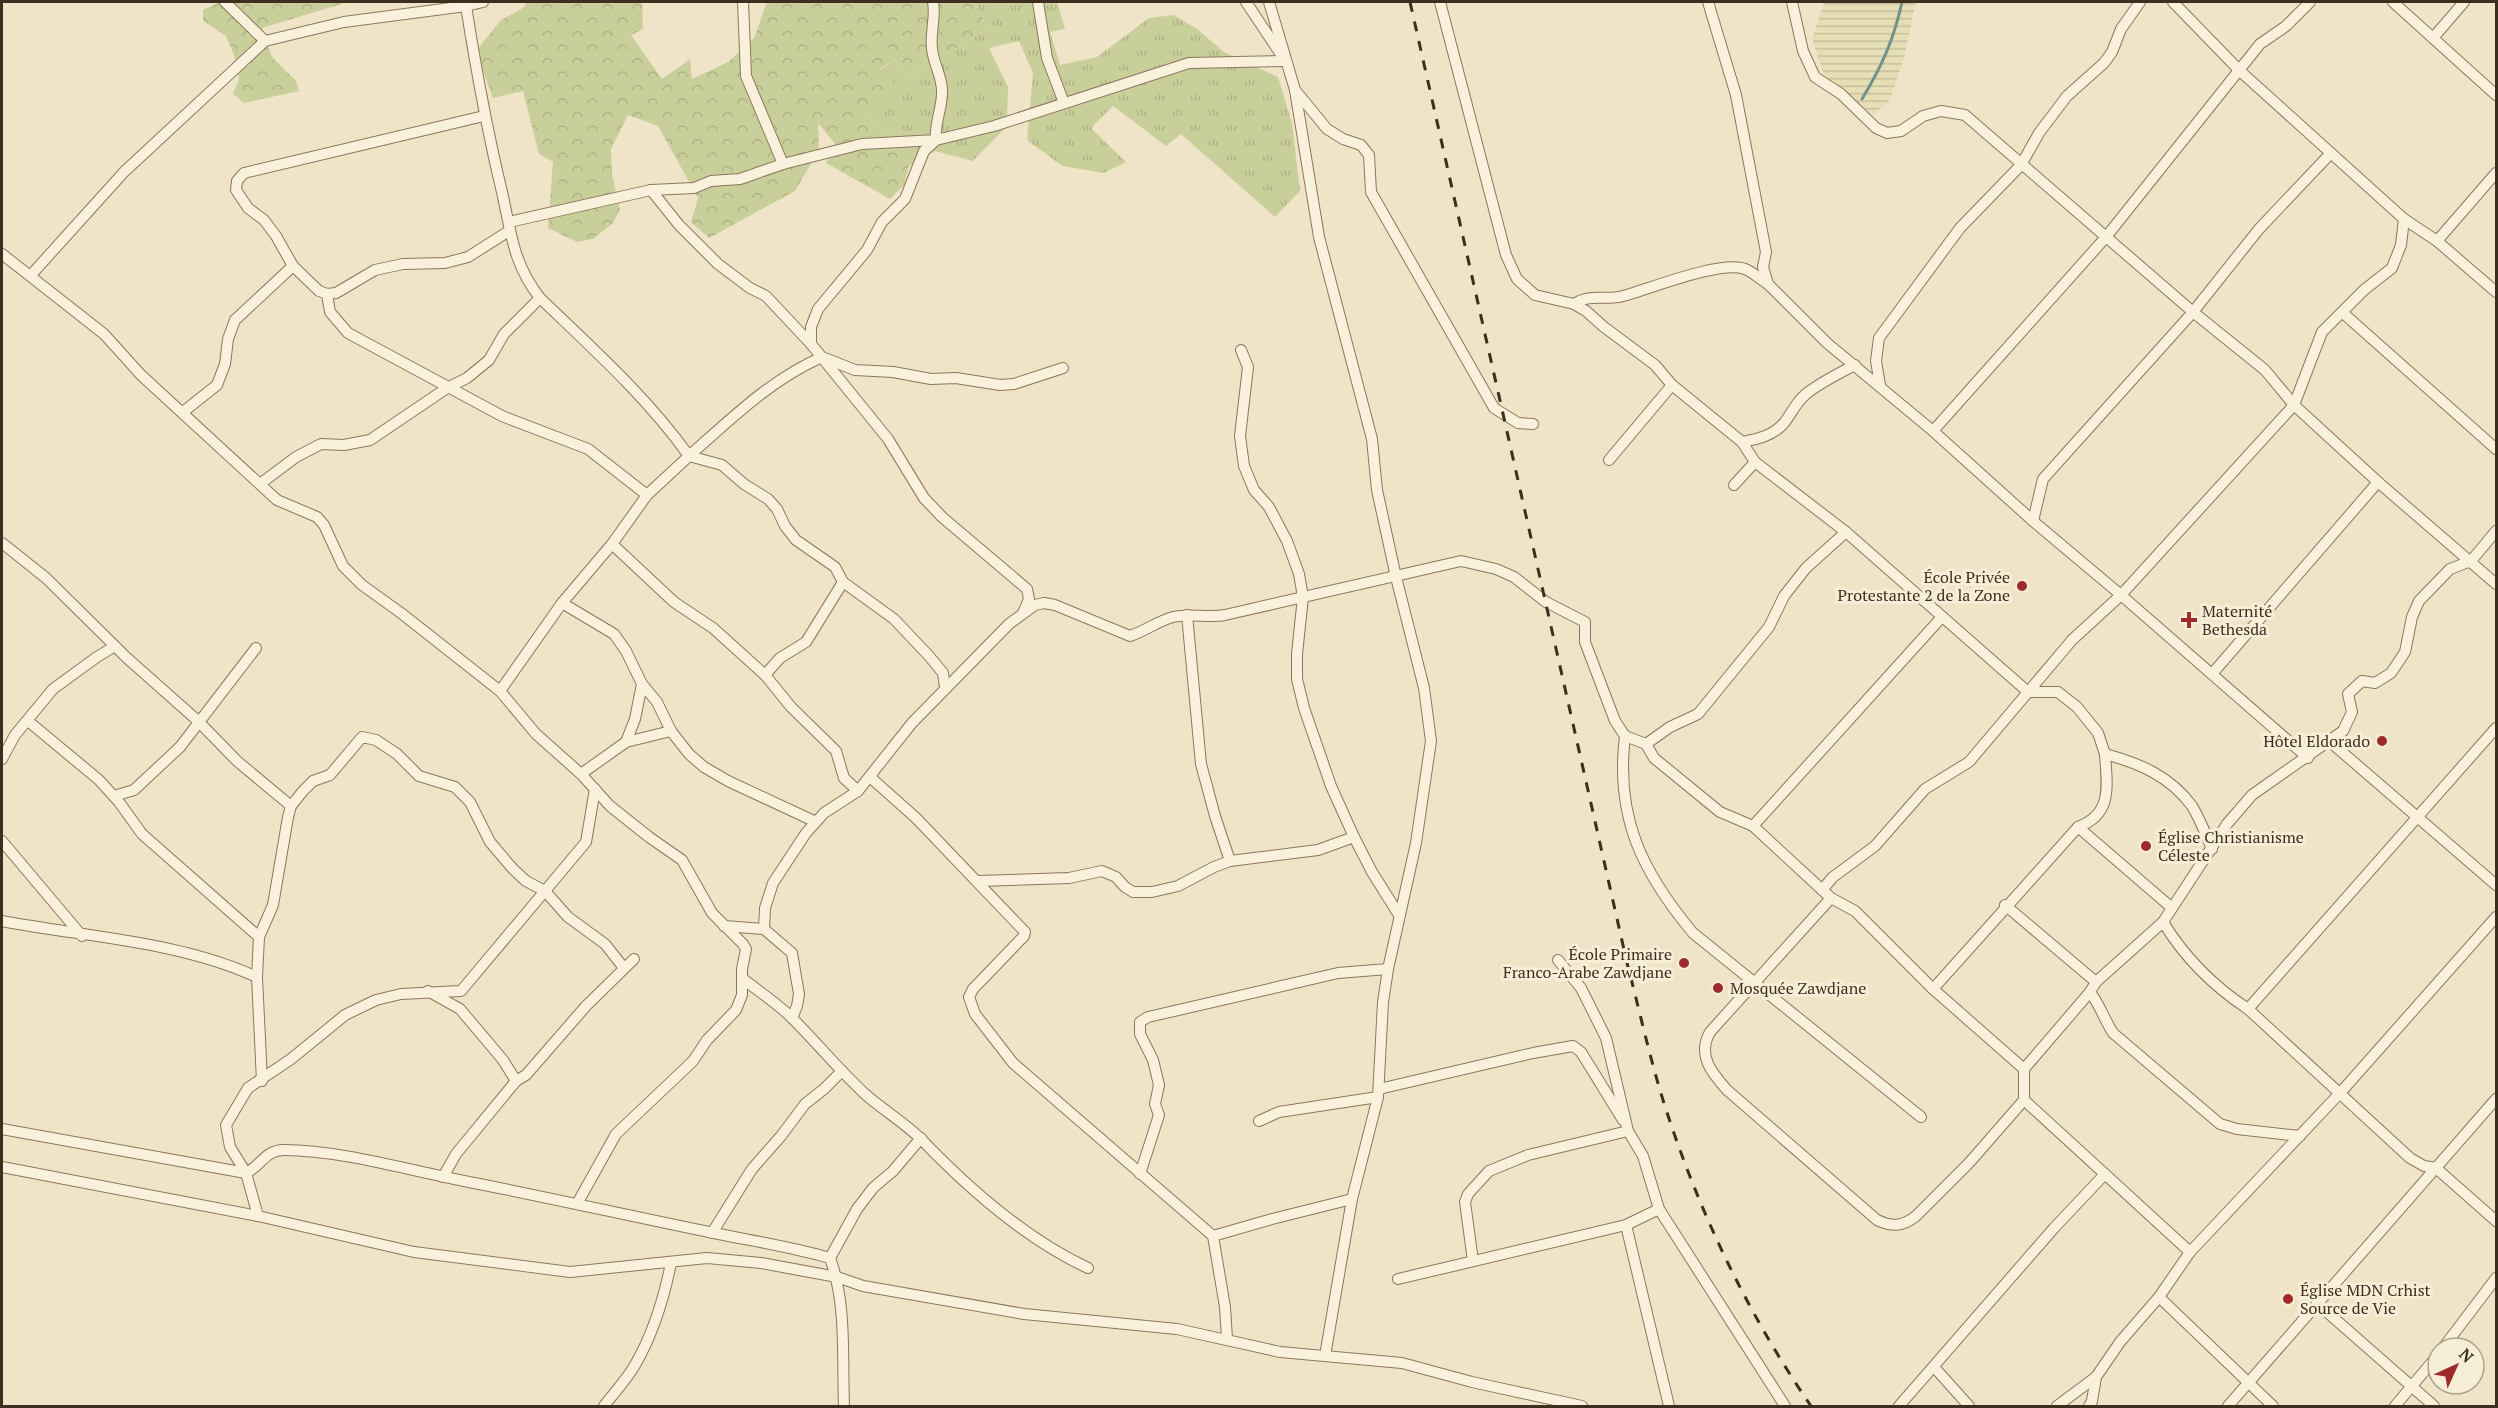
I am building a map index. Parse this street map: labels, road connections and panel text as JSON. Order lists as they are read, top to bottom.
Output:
{
  "places": {
    "other": [
      "École Privée Protestante 2 de la Zone",
      "Hôtel Eldorado",
      "Église Christianisme Céleste",
      "École Primaire Franco-Arabe Zawdjane",
      "Mosquée Zawdjane",
      "Église MDN Crhist Source de Vie"
    ],
    "health": ["Maternité Bethesda"]
  },
  "north": "top right"
}
